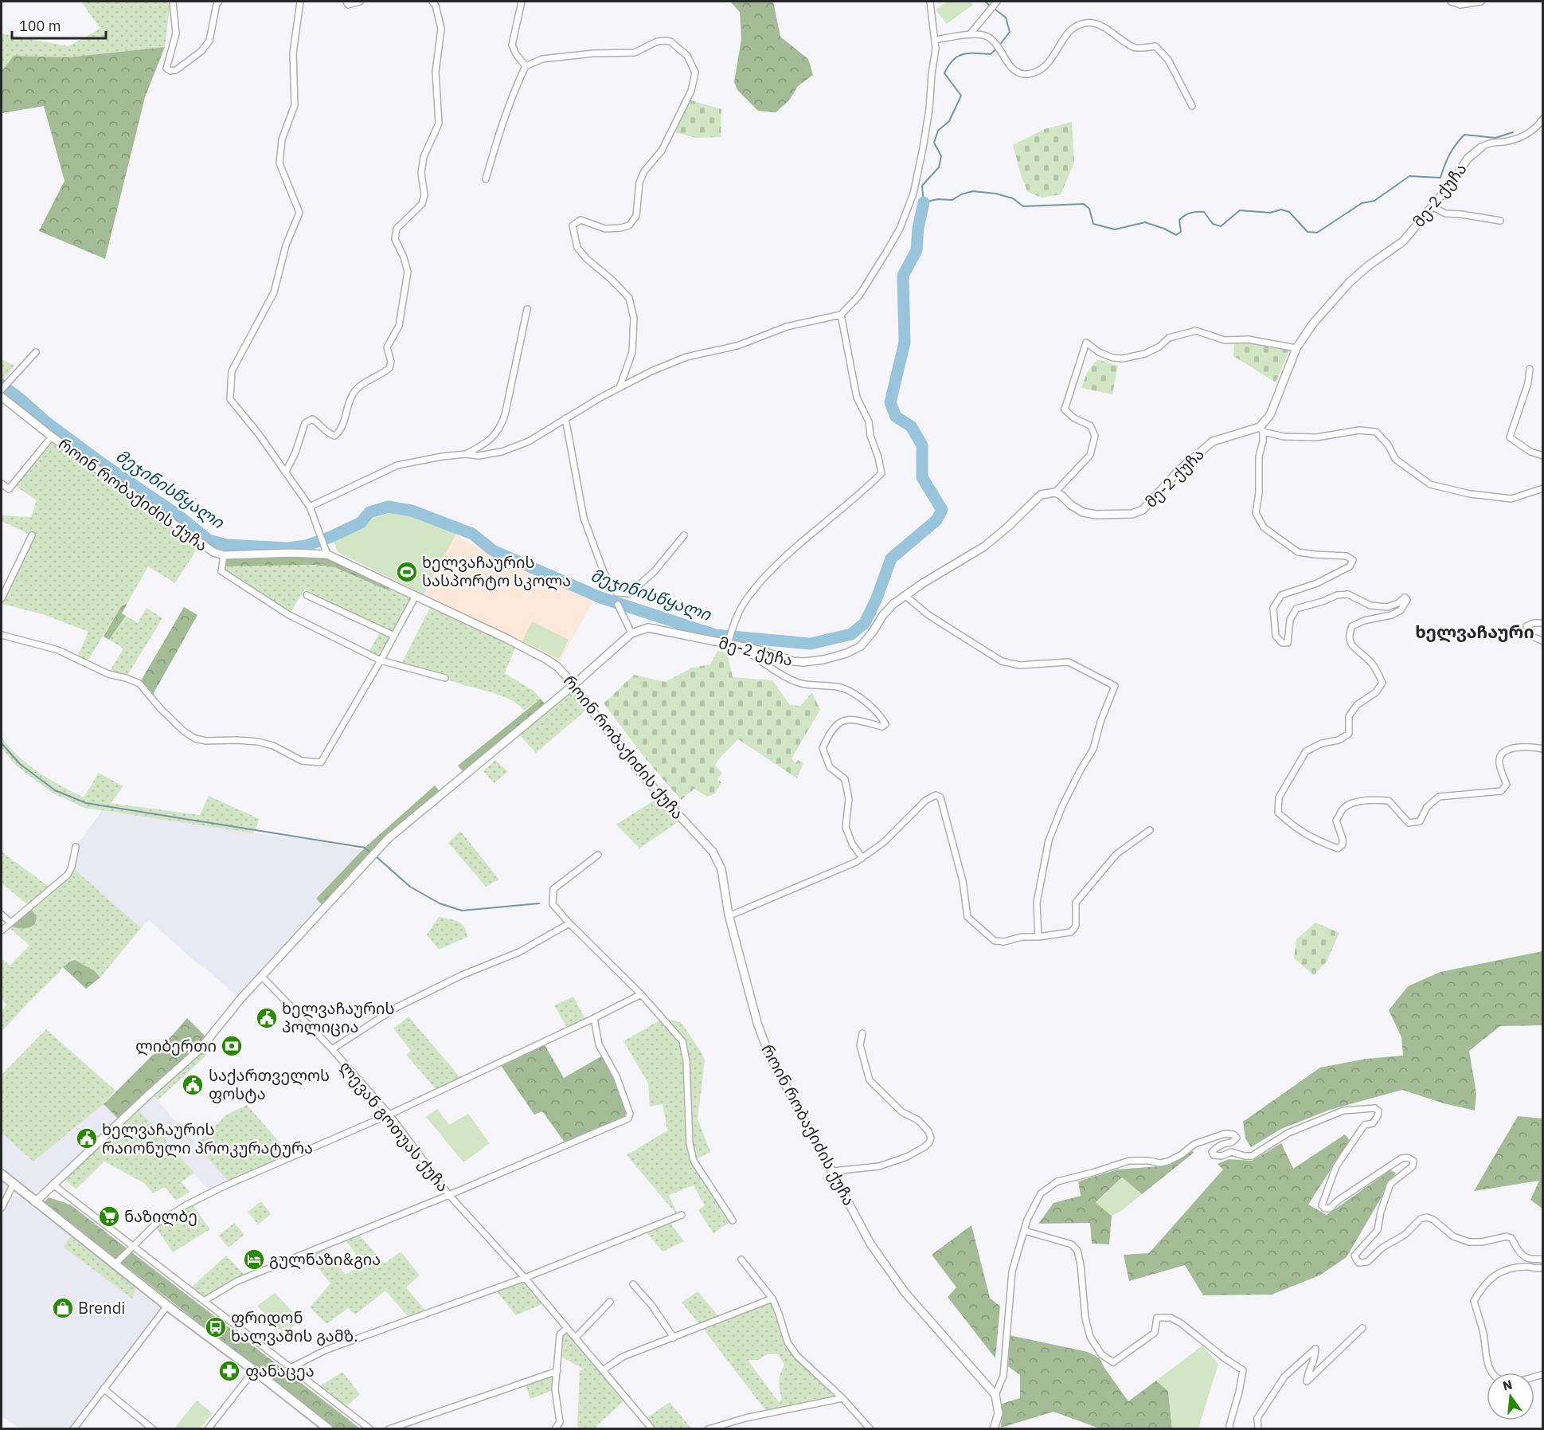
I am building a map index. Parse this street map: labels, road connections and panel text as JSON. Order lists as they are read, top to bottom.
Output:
{
  "streets": {
    "street": ["მე-2 ქუჩა", "როინ რობაქიძის ქუჩა", "ლევან გოთუას ქუჩა"]
  },
  "districts": ["ხელვაჩაური"],
  "water": ["მეჯინისწყალი"],
  "places": {
    "sports": ["ხელვაჩაურის სასპორტო სკოლა"],
    "public building": ["ხელვაჩაურის პოლიცია", "საქართველოს ფოსტა", "ხელვაჩაურის რაიონული პროკურატურა"],
    "bank": ["ლიბერთი"],
    "supermarket": ["ნაზილბე"],
    "hotel": ["გულნაზი&გია"],
    "shop": ["Brendi"],
    "bus stop": ["ფრიდონ ხალვაშის გამზ."],
    "pharmacy": ["ფანაცეა"]
  },
  "scale_bar": "100 m",
  "north": "top"
}
